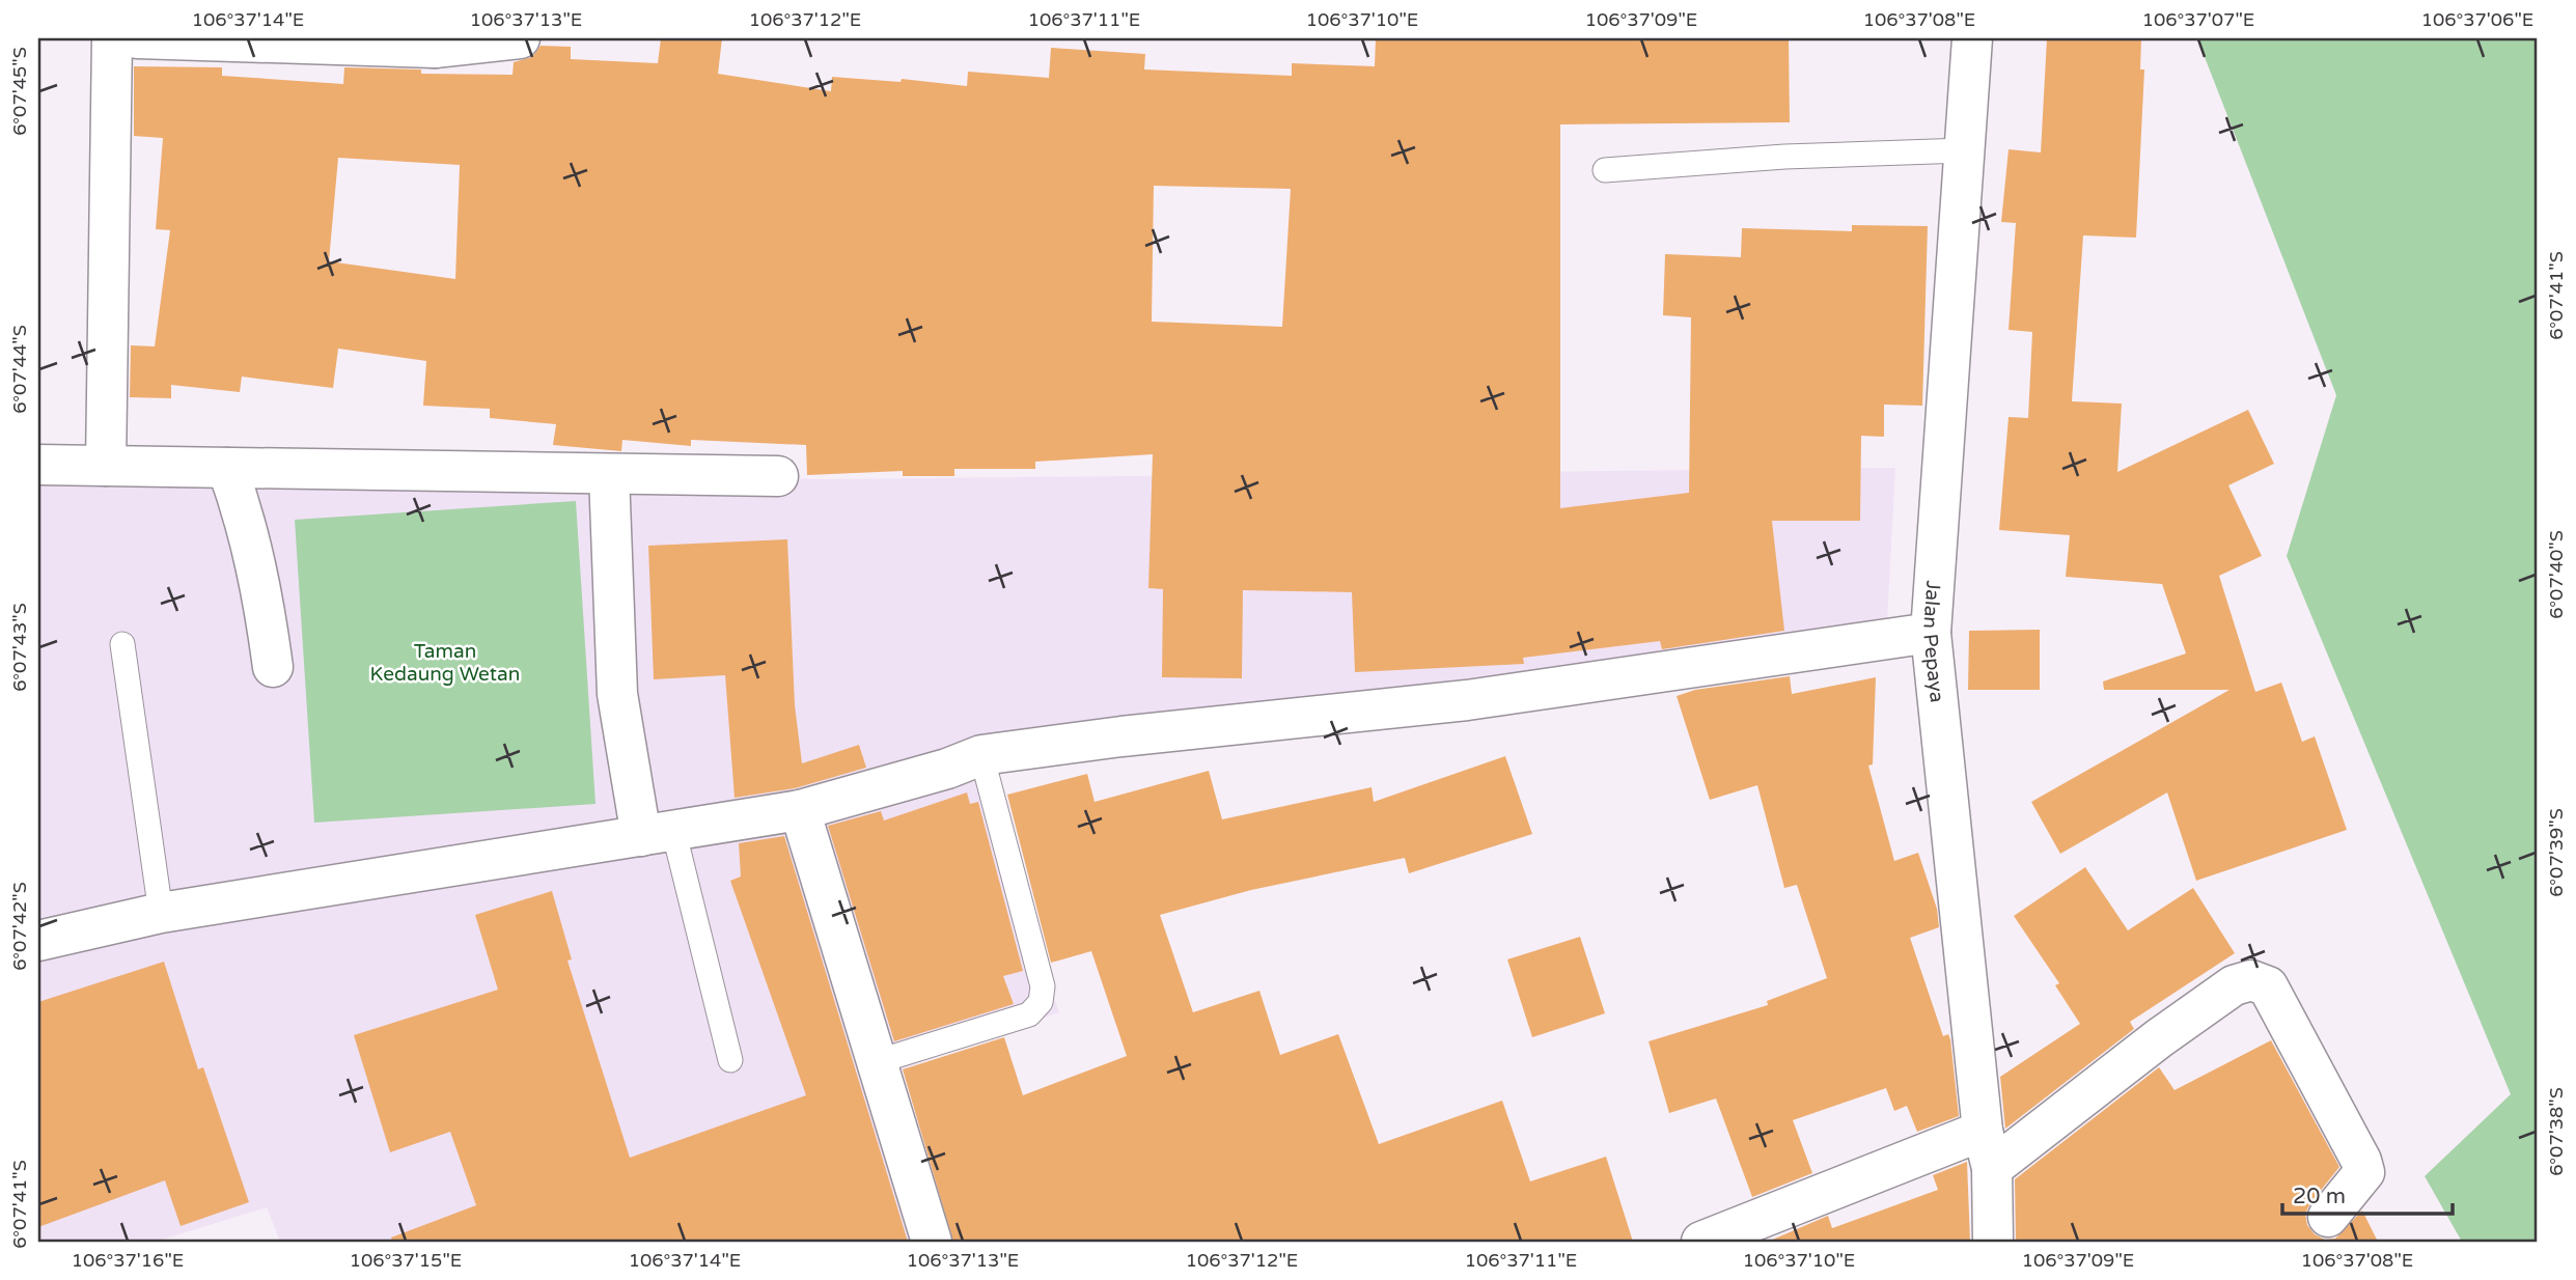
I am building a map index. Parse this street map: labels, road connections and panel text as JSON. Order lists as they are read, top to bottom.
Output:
{
  "streets": {
    "street": ["Jalan Pepaya"]
  },
  "parks": ["Taman Kedaung Wetan"],
  "scale_bar": "20 m",
  "coordinates": [
    "106°37'14\"E",
    "106°37'13\"E",
    "106°37'12\"E",
    "106°37'11\"E",
    "106°37'10\"E",
    "106°37'09\"E",
    "106°37'08\"E",
    "106°37'07\"E",
    "106°37'06\"E",
    "6°07'45\"S",
    "6°07'41\"S",
    "6°07'44\"S",
    "6°07'40\"S",
    "6°07'43\"S",
    "6°07'39\"S",
    "6°07'42\"S",
    "6°07'38\"S",
    "106°37'16\"E",
    "106°37'15\"E"
  ]
}
